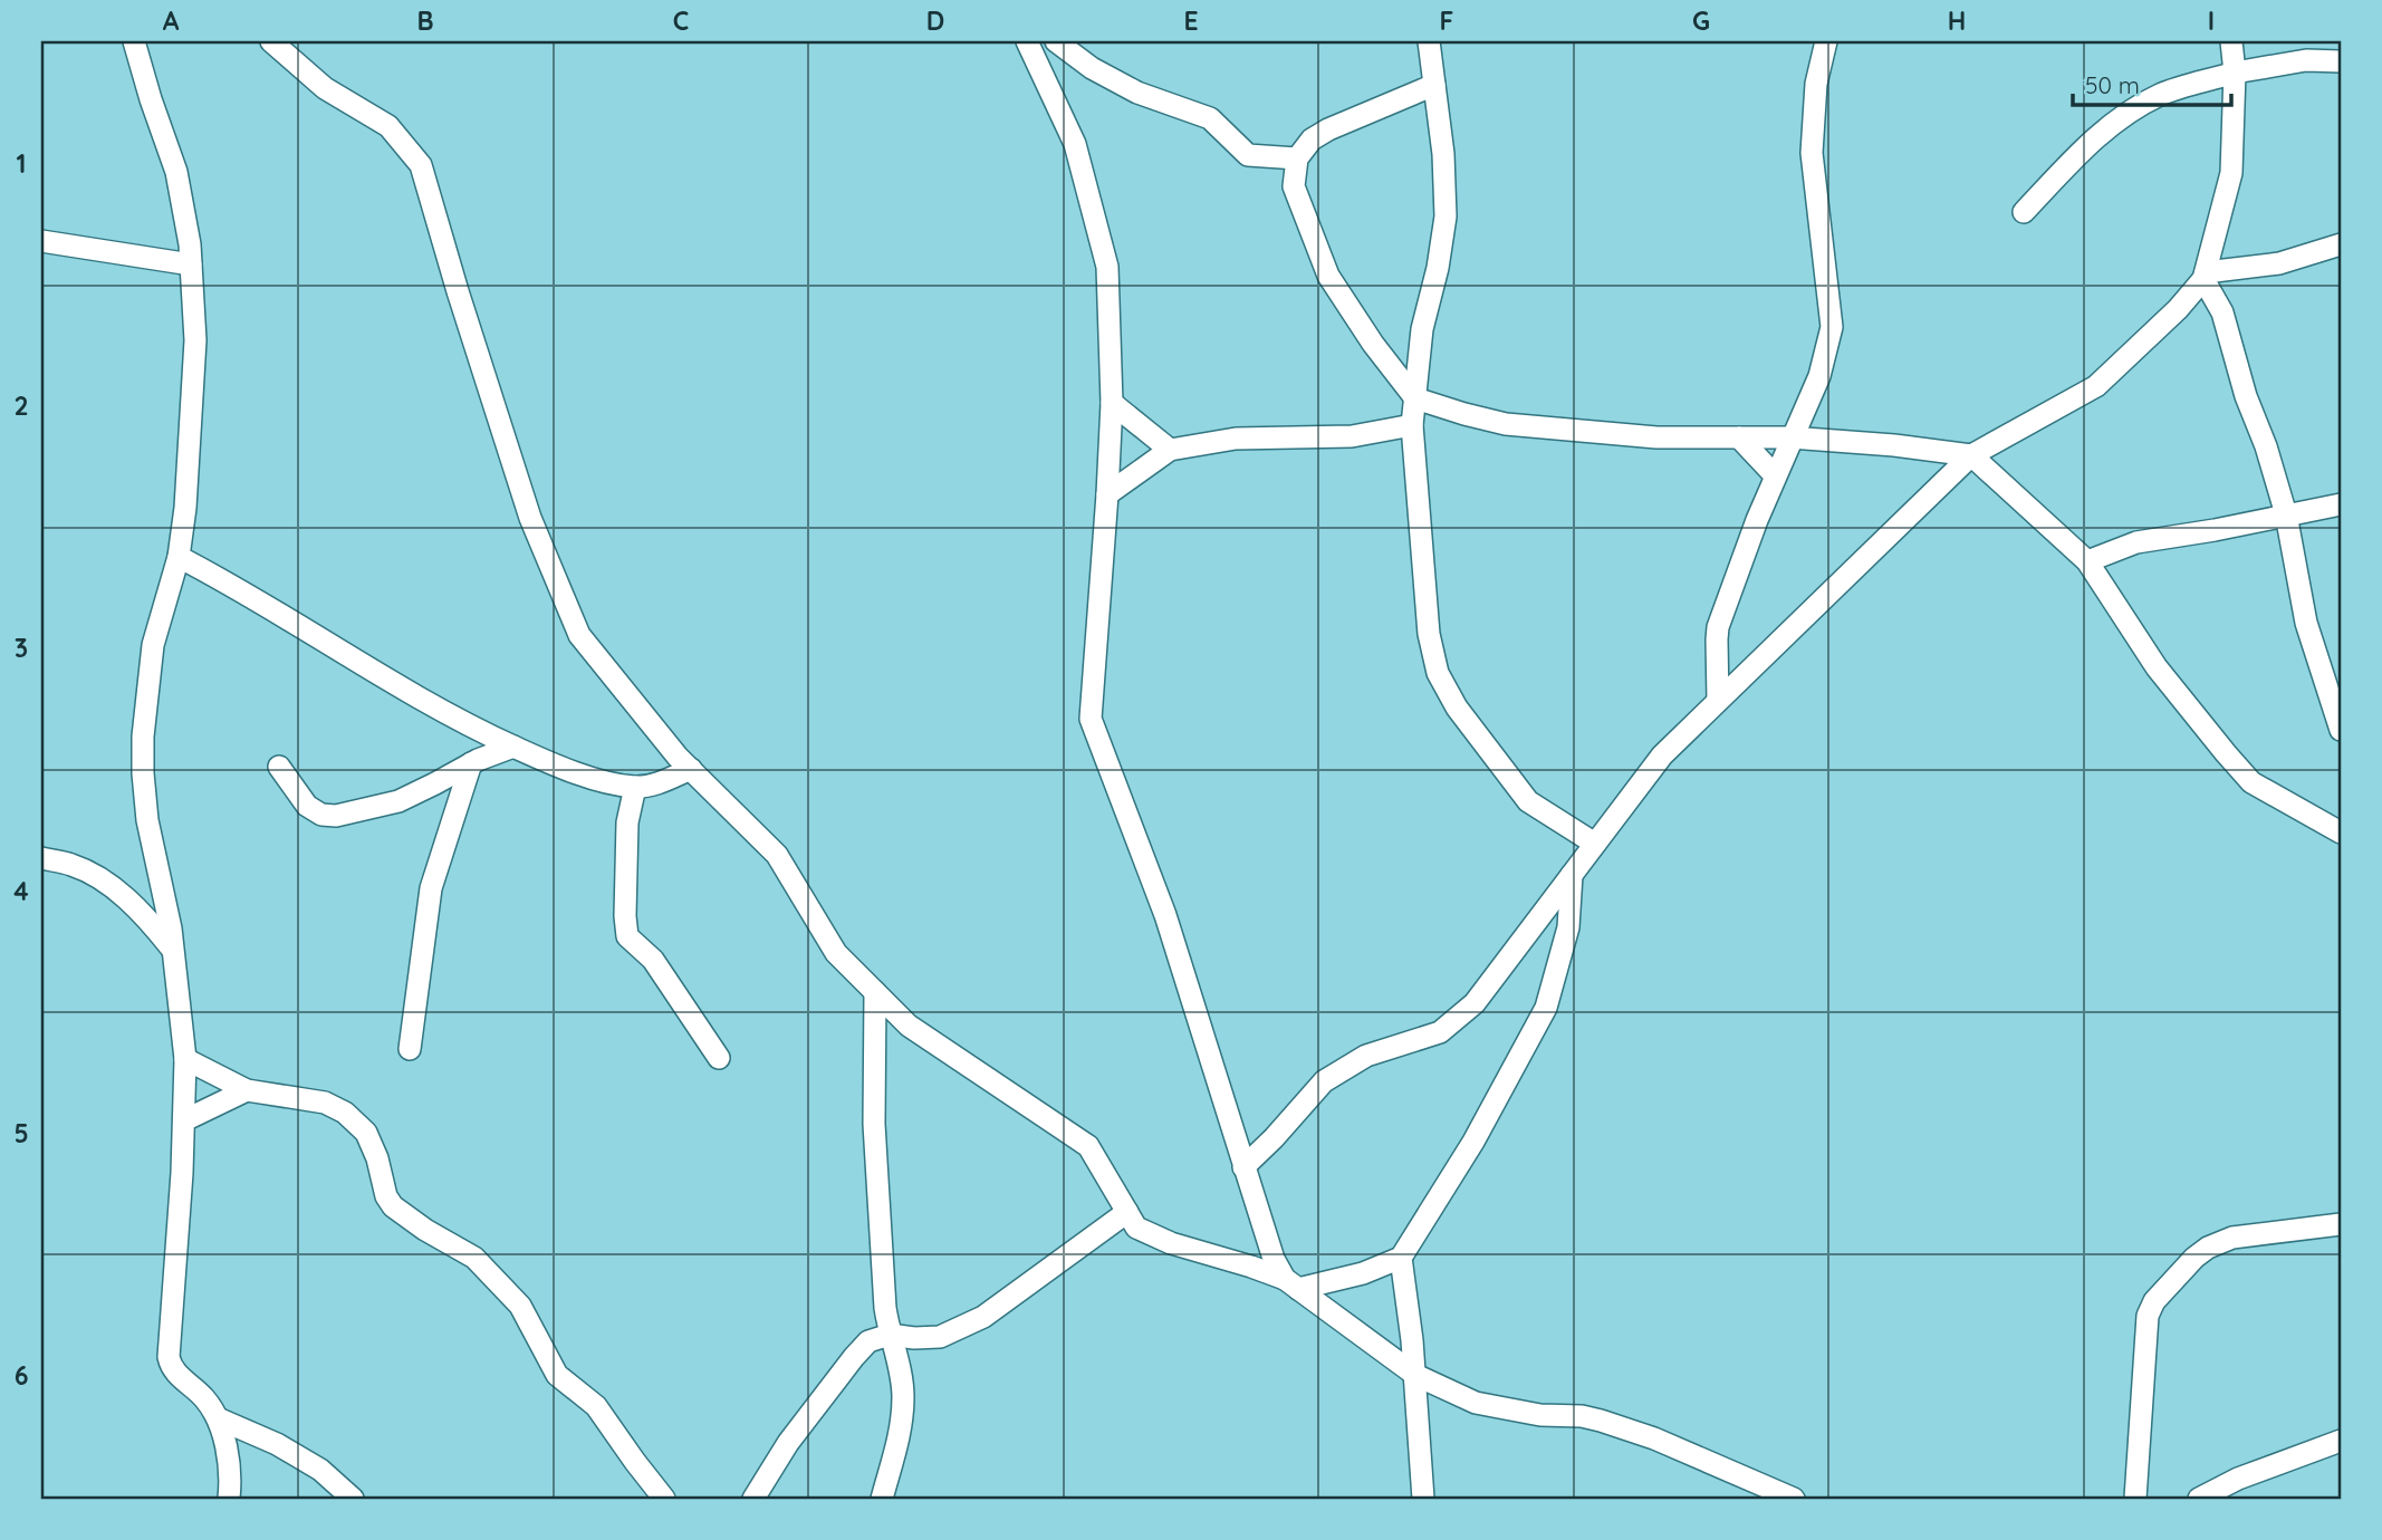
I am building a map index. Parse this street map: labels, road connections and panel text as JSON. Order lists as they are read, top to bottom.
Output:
{
  "scale_bar": "50 m",
  "grid": {
    "columns": [
      "A",
      "B",
      "C",
      "D",
      "E",
      "F",
      "G",
      "H",
      "I"
    ],
    "rows": [
      "1",
      "2",
      "3",
      "4",
      "5",
      "6"
    ]
  }
}
